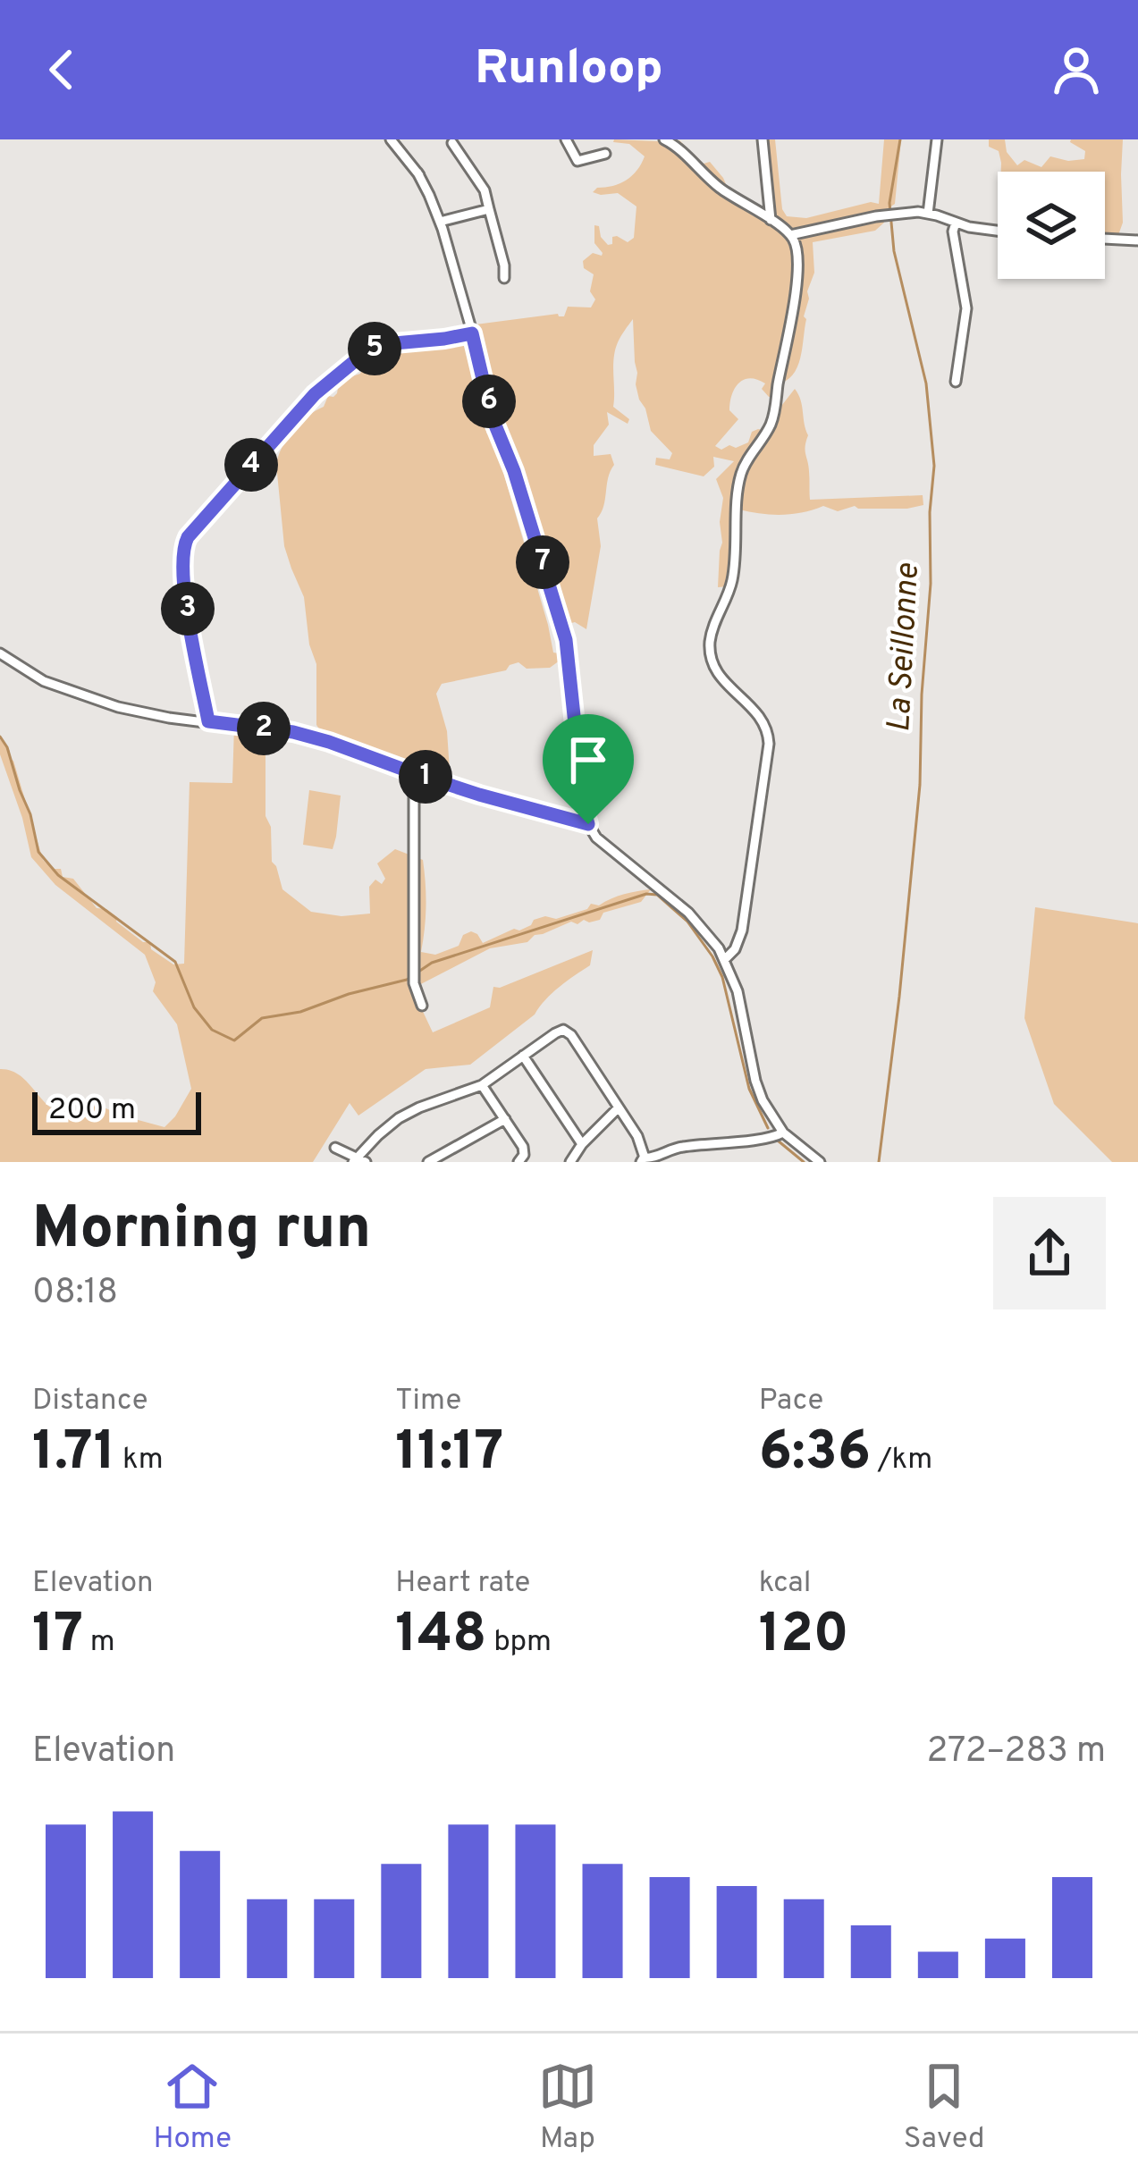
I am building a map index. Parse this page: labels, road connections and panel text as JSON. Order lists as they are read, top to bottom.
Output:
{
  "water": ["La Seillonne"],
  "scale_bar": "200 m",
  "page": {
    "header": "Runloop",
    "pins": [
      "5",
      "6",
      "4",
      "7",
      "3",
      "2",
      "1"
    ],
    "scale": "200 m",
    "heading": ["Morning run", "08:18"],
    "stats": [
      ["Distance", "1.71 km"],
      ["Time", "11:17"],
      ["Pace", "6:36 /km"],
      ["Elevation", "17 m"],
      ["Heart rate", "148 bpm"],
      ["kcal", "120"]
    ],
    "chart": ["Elevation", "272–283 m"],
    "tabs": ["Home", "Map", "Saved"]
  }
}
